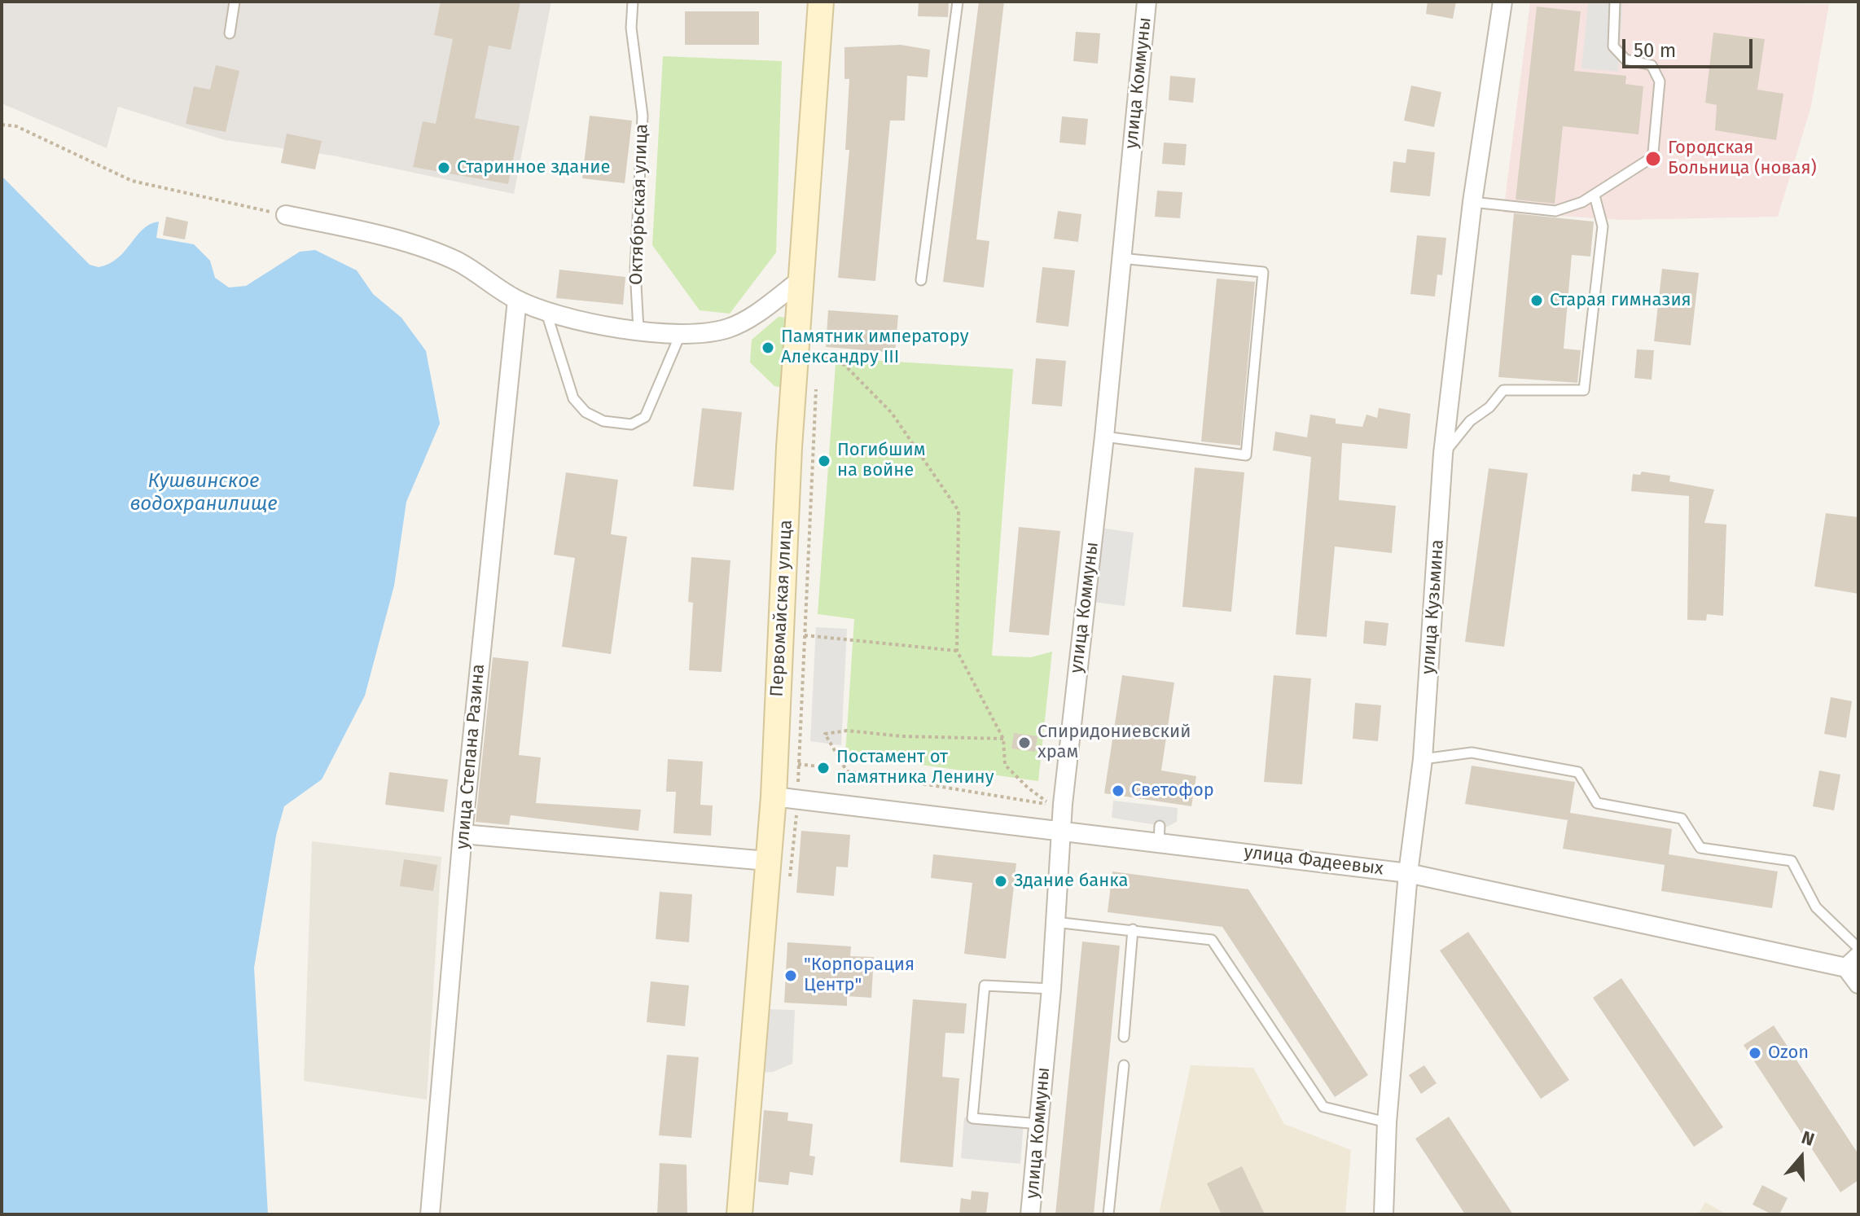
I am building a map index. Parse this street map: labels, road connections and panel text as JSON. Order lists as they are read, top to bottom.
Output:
{
  "streets": {
    "main road": ["Первомайская улица"],
    "street": [
      "улица Коммуны",
      "улица Кузьмина",
      "улица Степана Разина",
      "улица Фадеевых"
    ],
    "lane": ["Октябрьская улица"]
  },
  "crossings": [
    ["улица Коммуны", "улица Фадеевых"],
    ["улица Кузьмина", "улица Фадеевых"],
    ["Первомайская улица", "улица Фадеевых"]
  ],
  "water": ["Кушвинское водохранилище"],
  "places": [
    "Городская Больница (новая)",
    "Старинное здание",
    "Старая гимназия",
    "Памятник императору Александру III",
    "Погибшим на войне",
    "Спиридониевский храм",
    "Постамент от памятника Ленину",
    "Светофор",
    "Здание банка",
    "\"Корпорация Центр\"",
    "Ozon"
  ],
  "scale_bar": "50 m",
  "north": "top"
}
